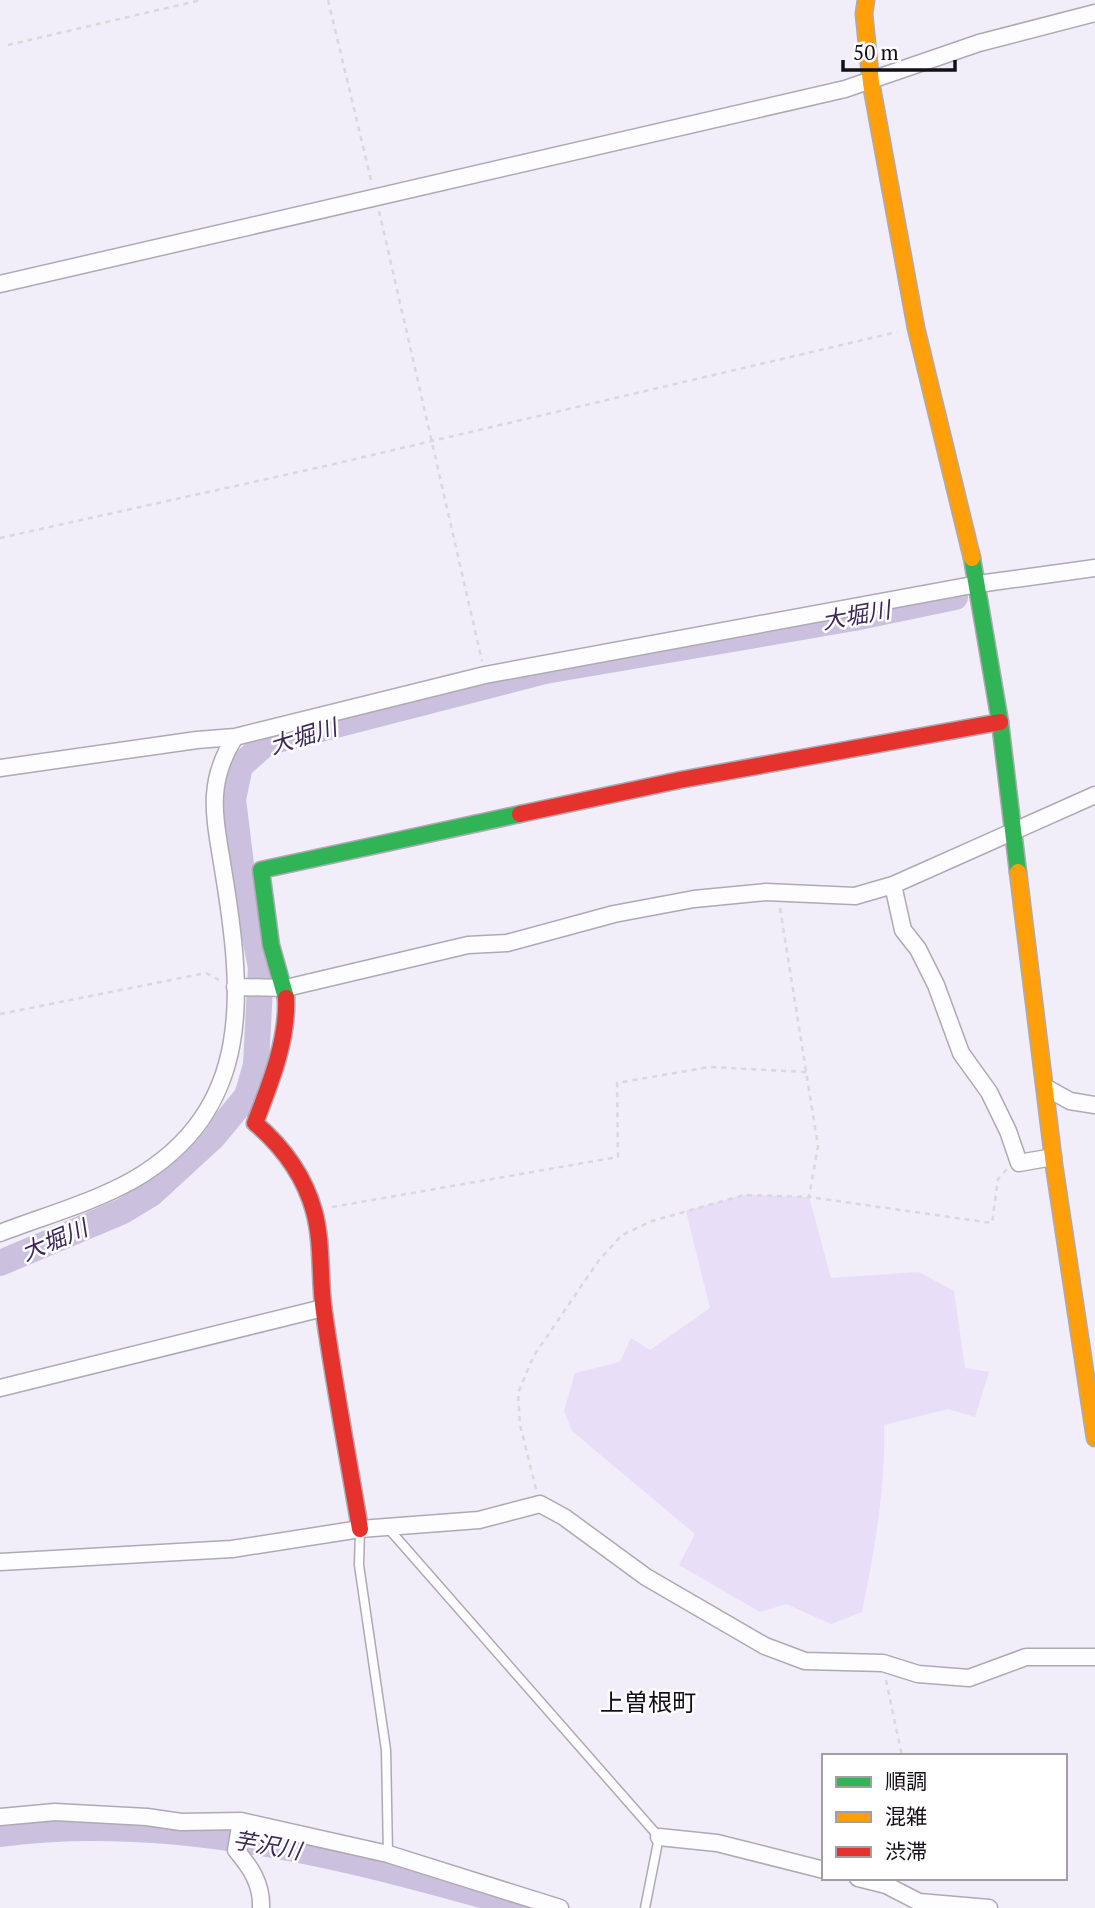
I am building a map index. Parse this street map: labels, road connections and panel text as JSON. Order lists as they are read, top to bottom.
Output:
{
  "districts": ["上曽根町"],
  "water": ["大堀川", "芋沢川"],
  "legend": ["順調", "混雑", "渋滞"],
  "scale_bar": "50 m"
}
